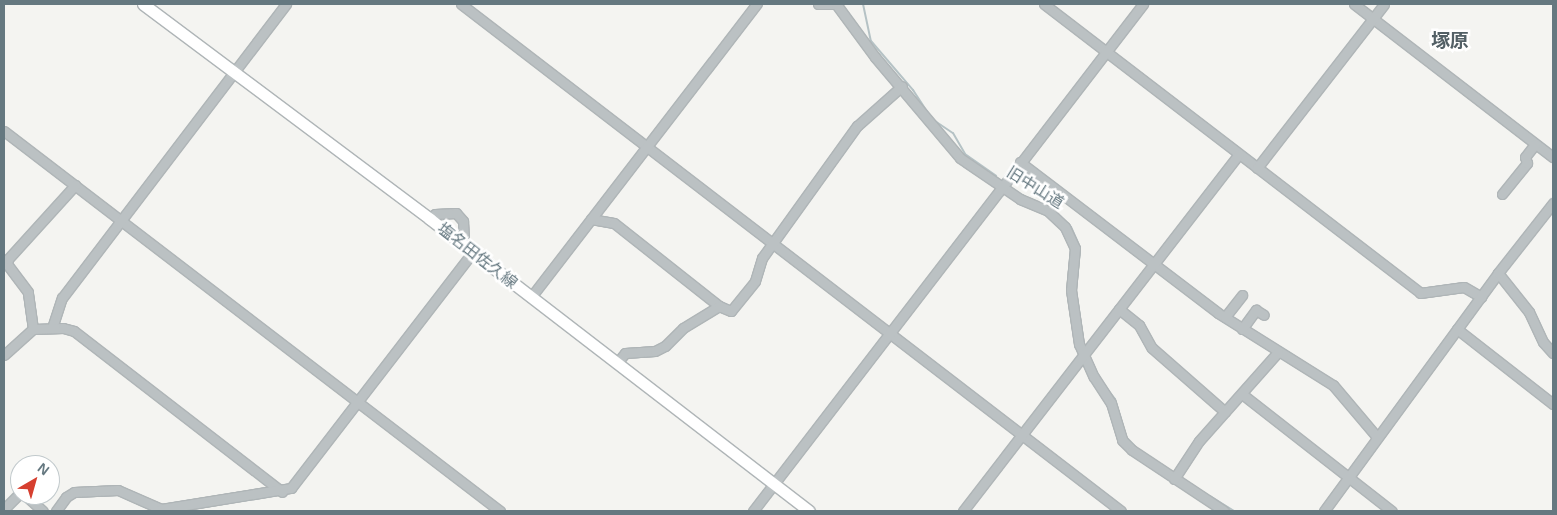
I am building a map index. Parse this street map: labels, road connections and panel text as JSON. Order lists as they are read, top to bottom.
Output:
{
  "streets": {
    "main road": ["塩名田佐久線"],
    "street": ["旧中山道"]
  },
  "districts": ["塚原"],
  "north": "top right"
}
